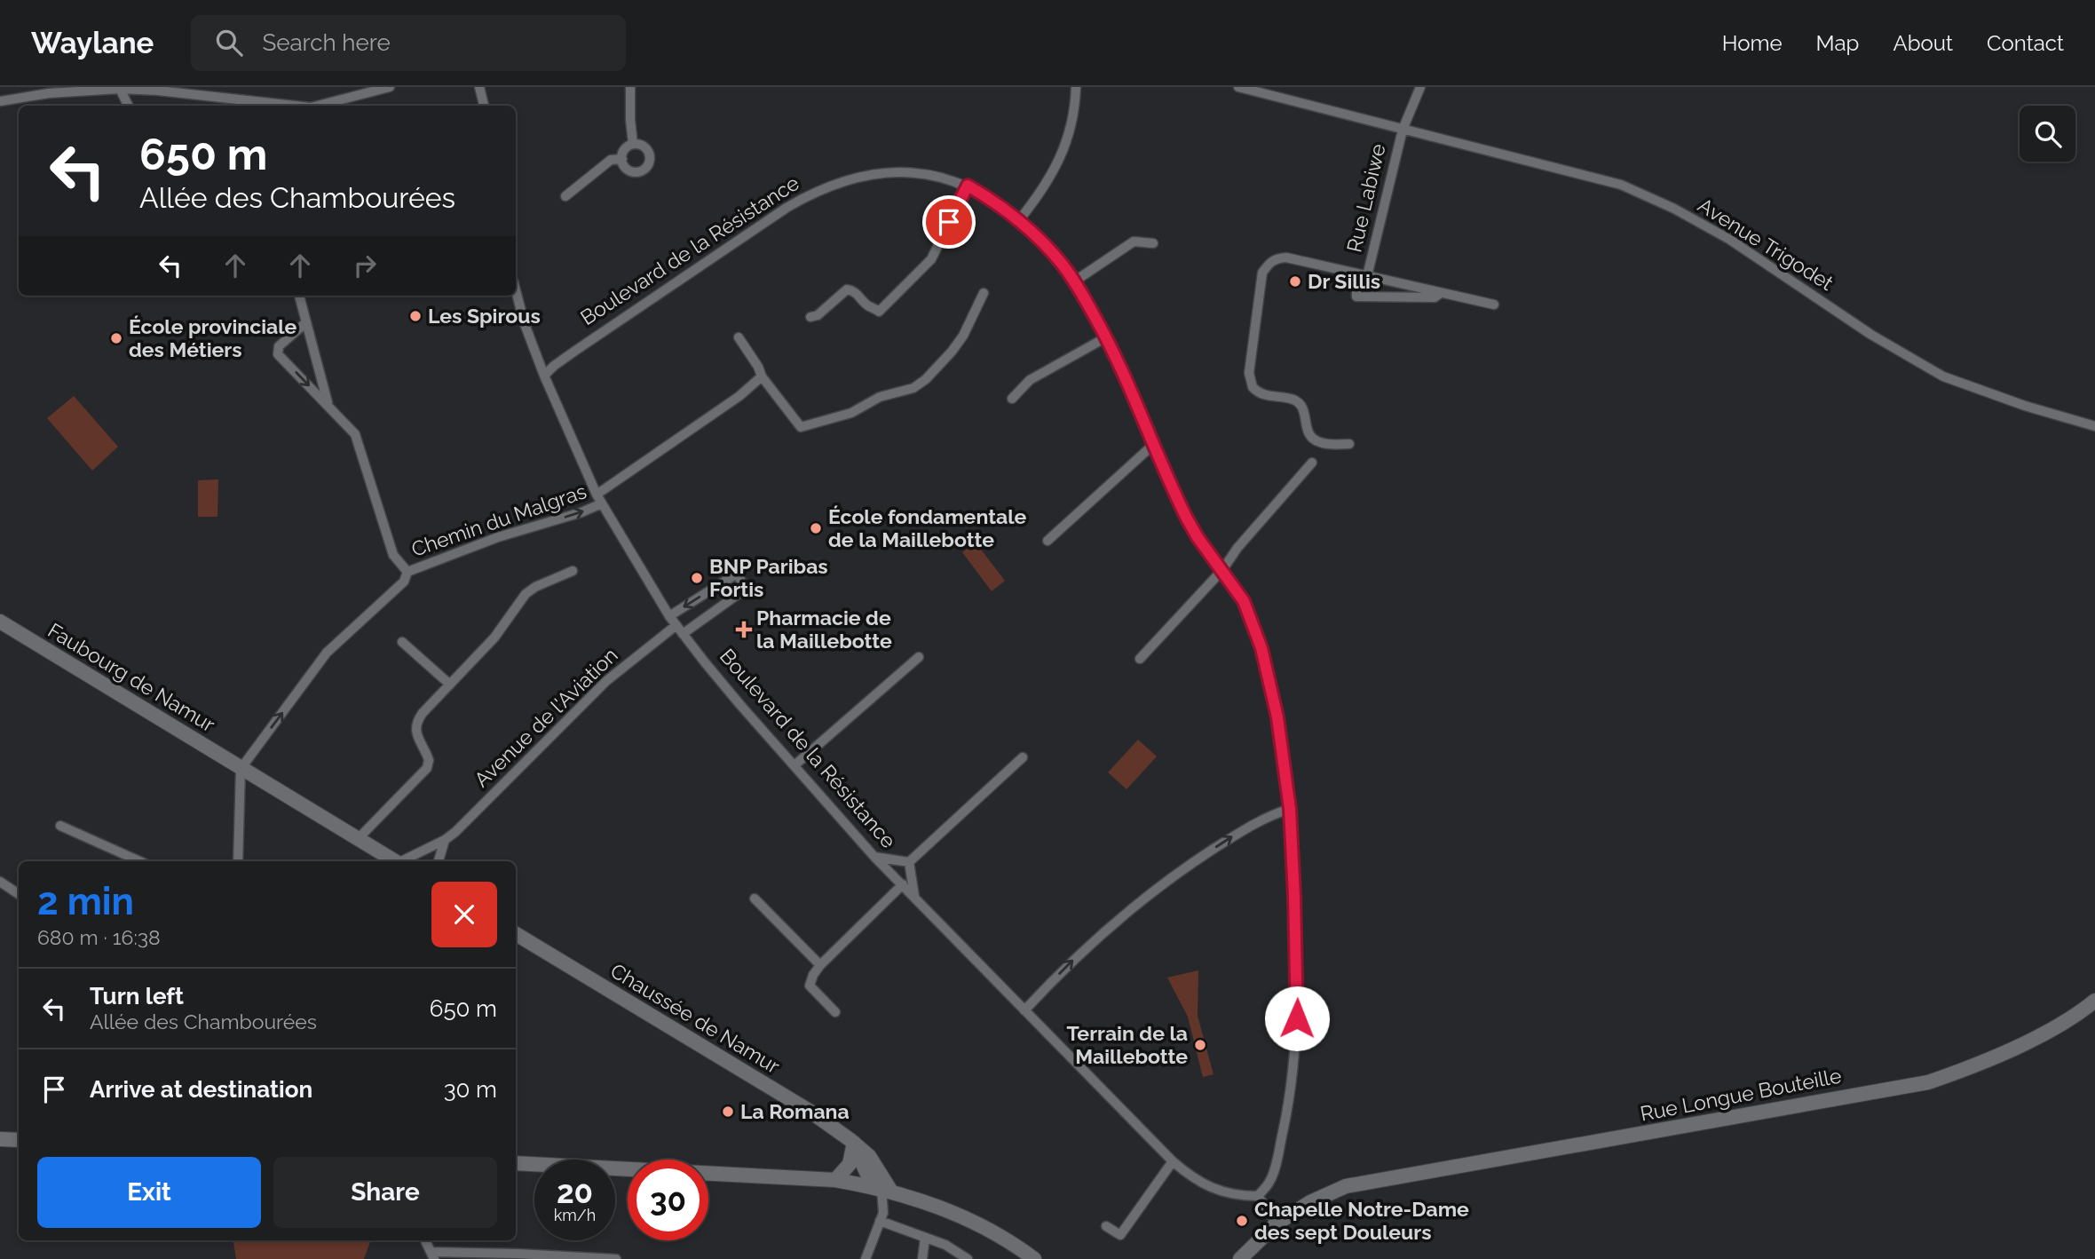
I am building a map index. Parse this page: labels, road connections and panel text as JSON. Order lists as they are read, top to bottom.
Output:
{
  "streets": {
    "street": [
      "Rue Labiwe",
      "Avenue Trigodet",
      "Boulevard de la Résistance",
      "Chemin du Malgras",
      "Faubourg de Namur",
      "Avenue de l'Aviation",
      "Chaussée de Namur",
      "Rue Longue Bouteille"
    ]
  },
  "crossings": [
    ["Rue Labiwe", "Avenue Trigodet"],
    ["Boulevard de la Résistance", "Chemin du Malgras"],
    ["Boulevard de la Résistance", "Avenue de l'Aviation"],
    ["Chemin du Malgras", "Faubourg de Namur"]
  ],
  "one_way": ["Chemin du Malgras"],
  "places": {
    "other": [
      "Dr Sillis",
      "Les Spirous",
      "École provinciale des Métiers",
      "École fondamentale de la Maillebotte",
      "BNP Paribas Fortis",
      "Terrain de la Maillebotte",
      "La Romana",
      "Chapelle Notre-Dame des sept Douleurs"
    ],
    "health": ["Pharmacie de la Maillebotte"]
  },
  "page": {
    "header": "Waylane",
    "search": "Search here",
    "nav": [
      "Home",
      "Map",
      "About",
      "Contact"
    ],
    "turn": ["650 m", "Allée des Chambourées"],
    "heading": ["2 min", "680 m · 16:38"],
    "list": [
      {
        "name": "Turn left",
        "note": "Allée des Chambourées",
        "value": "650 m"
      },
      {
        "name": "Arrive at destination",
        "value": "30 m"
      }
    ],
    "buttons": ["Exit", "Share"],
    "speed": "20 km/h",
    "limit": "30"
  }
}
